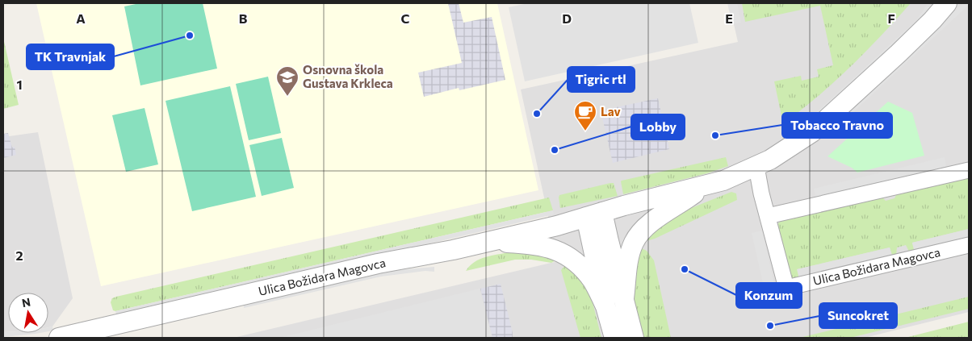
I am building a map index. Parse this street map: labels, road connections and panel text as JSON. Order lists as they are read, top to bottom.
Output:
{
  "streets": {
    "street": ["Ulica Božidara Magovca"]
  },
  "places": {
    "other": [
      "TK Travnjak",
      "Tigric rtl",
      "Tobacco Travno",
      "Lobby",
      "Konzum",
      "Suncokret"
    ],
    "school or university": ["Osnovna škola Gustava Krkleca"],
    "cafe": ["Lav"]
  },
  "north": "top",
  "grid": {
    "columns": [
      "A",
      "B",
      "C",
      "D",
      "E",
      "F"
    ],
    "rows": ["1", "2"]
  }
}
